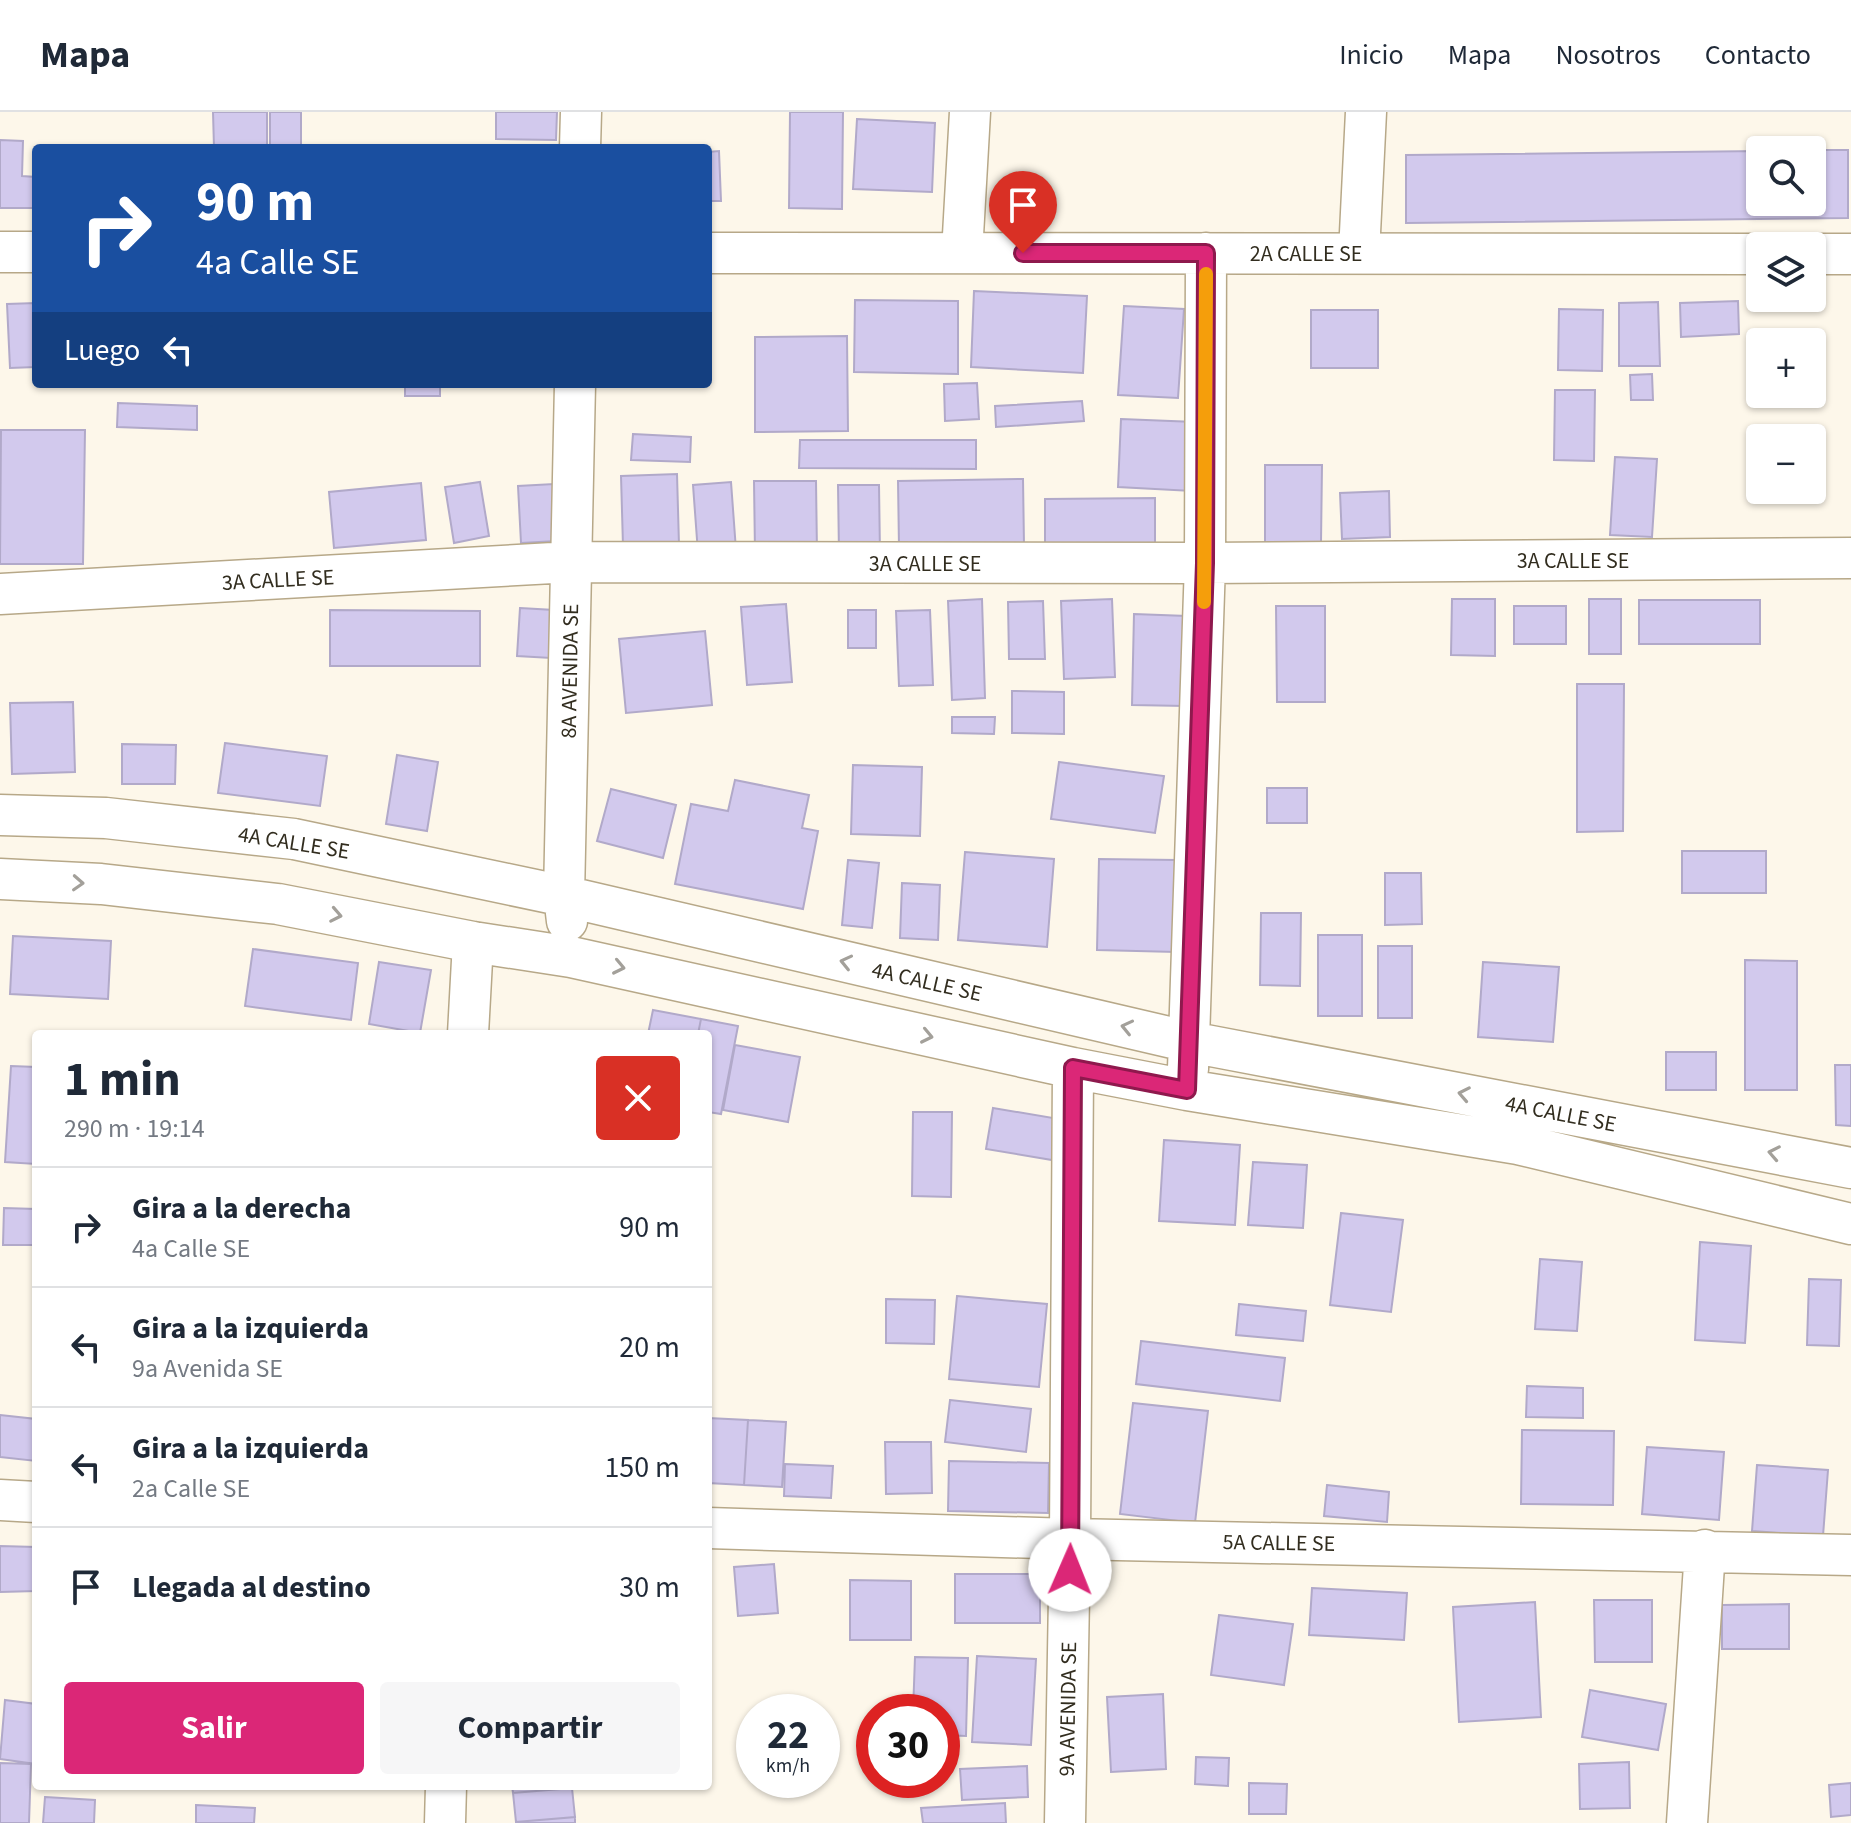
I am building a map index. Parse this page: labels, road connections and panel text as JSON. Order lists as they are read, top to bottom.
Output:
{
  "streets": {
    "street": [
      "2A CALLE SE",
      "3A CALLE SE",
      "8A AVENIDA SE",
      "4A CALLE SE",
      "5A CALLE SE",
      "9A AVENIDA SE"
    ]
  },
  "crossings": [
    ["3A CALLE SE", "8A AVENIDA SE"],
    ["8A AVENIDA SE", "4A CALLE SE"],
    ["4A CALLE SE", "9A AVENIDA SE"],
    ["5A CALLE SE", "9A AVENIDA SE"]
  ],
  "page": {
    "header": "Mapa",
    "nav": [
      "Inicio",
      "Mapa",
      "Nosotros",
      "Contacto"
    ],
    "map_buttons": ["+", "−"],
    "turn": ["90 m", "4a Calle SE"],
    "then": "Luego",
    "heading": ["1 min", "290 m · 19:14"],
    "list": [
      {
        "name": "Gira a la derecha",
        "note": "4a Calle SE",
        "value": "90 m"
      },
      {
        "name": "Gira a la izquierda",
        "note": "9a Avenida SE",
        "value": "20 m"
      },
      {
        "name": "Gira a la izquierda",
        "note": "2a Calle SE",
        "value": "150 m"
      },
      {
        "name": "Llegada al destino",
        "value": "30 m"
      }
    ],
    "buttons": ["Salir", "Compartir"],
    "speed": "22 km/h",
    "limit": "30"
  }
}
